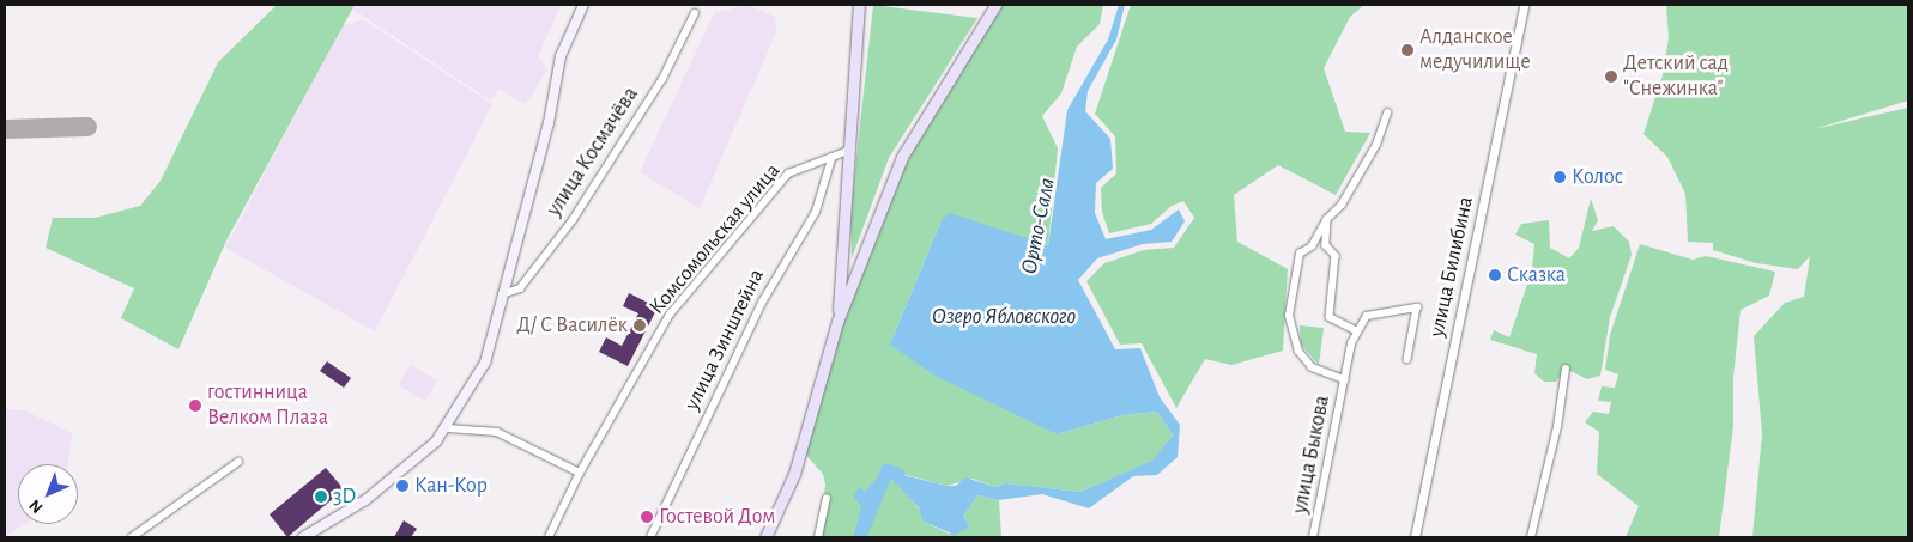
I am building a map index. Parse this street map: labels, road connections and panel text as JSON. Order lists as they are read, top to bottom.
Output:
{
  "streets": {
    "main road": ["улица Космачёва"],
    "street": [
      "Комсомольская улица",
      "улица Билибина",
      "улица Зинштейна",
      "улица Быкова"
    ]
  },
  "crossings": [
    ["Комсомольская улица", "улица Зинштейна"]
  ],
  "water": ["Орто-Сала", "Озеро Ябловского"],
  "places": [
    "Алданское медучилище",
    "Детский сад \"Снежинка\"",
    "Колос",
    "Сказка",
    "Д/ С Василёк",
    "гостинница Велком Плаза",
    "Кан-Кор",
    "3D",
    "Гостевой Дом"
  ],
  "north": "bottom left"
}
